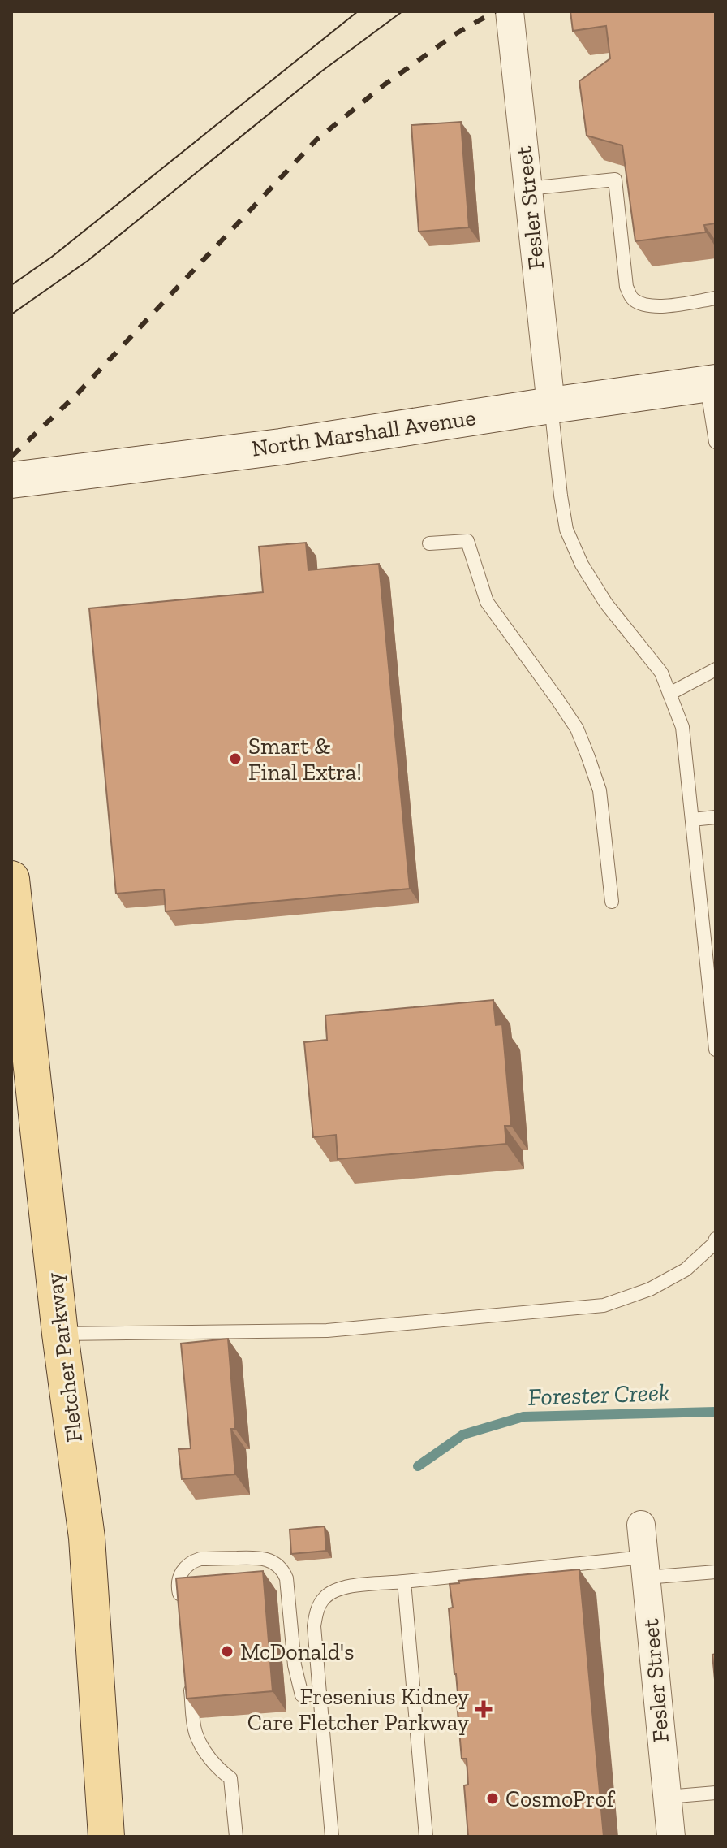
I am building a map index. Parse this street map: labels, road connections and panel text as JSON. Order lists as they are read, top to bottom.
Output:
{
  "streets": {
    "main road": ["North Marshall Avenue", "Fletcher Parkway"],
    "street": ["Fesler Street"]
  },
  "crossings": [
    ["Fesler Street", "North Marshall Avenue"]
  ],
  "water": ["Forester Creek"],
  "places": {
    "other": ["Smart & Final Extra!", "McDonald's", "CosmoProf"],
    "health": ["Fresenius Kidney Care Fletcher Parkway"]
  }
}
